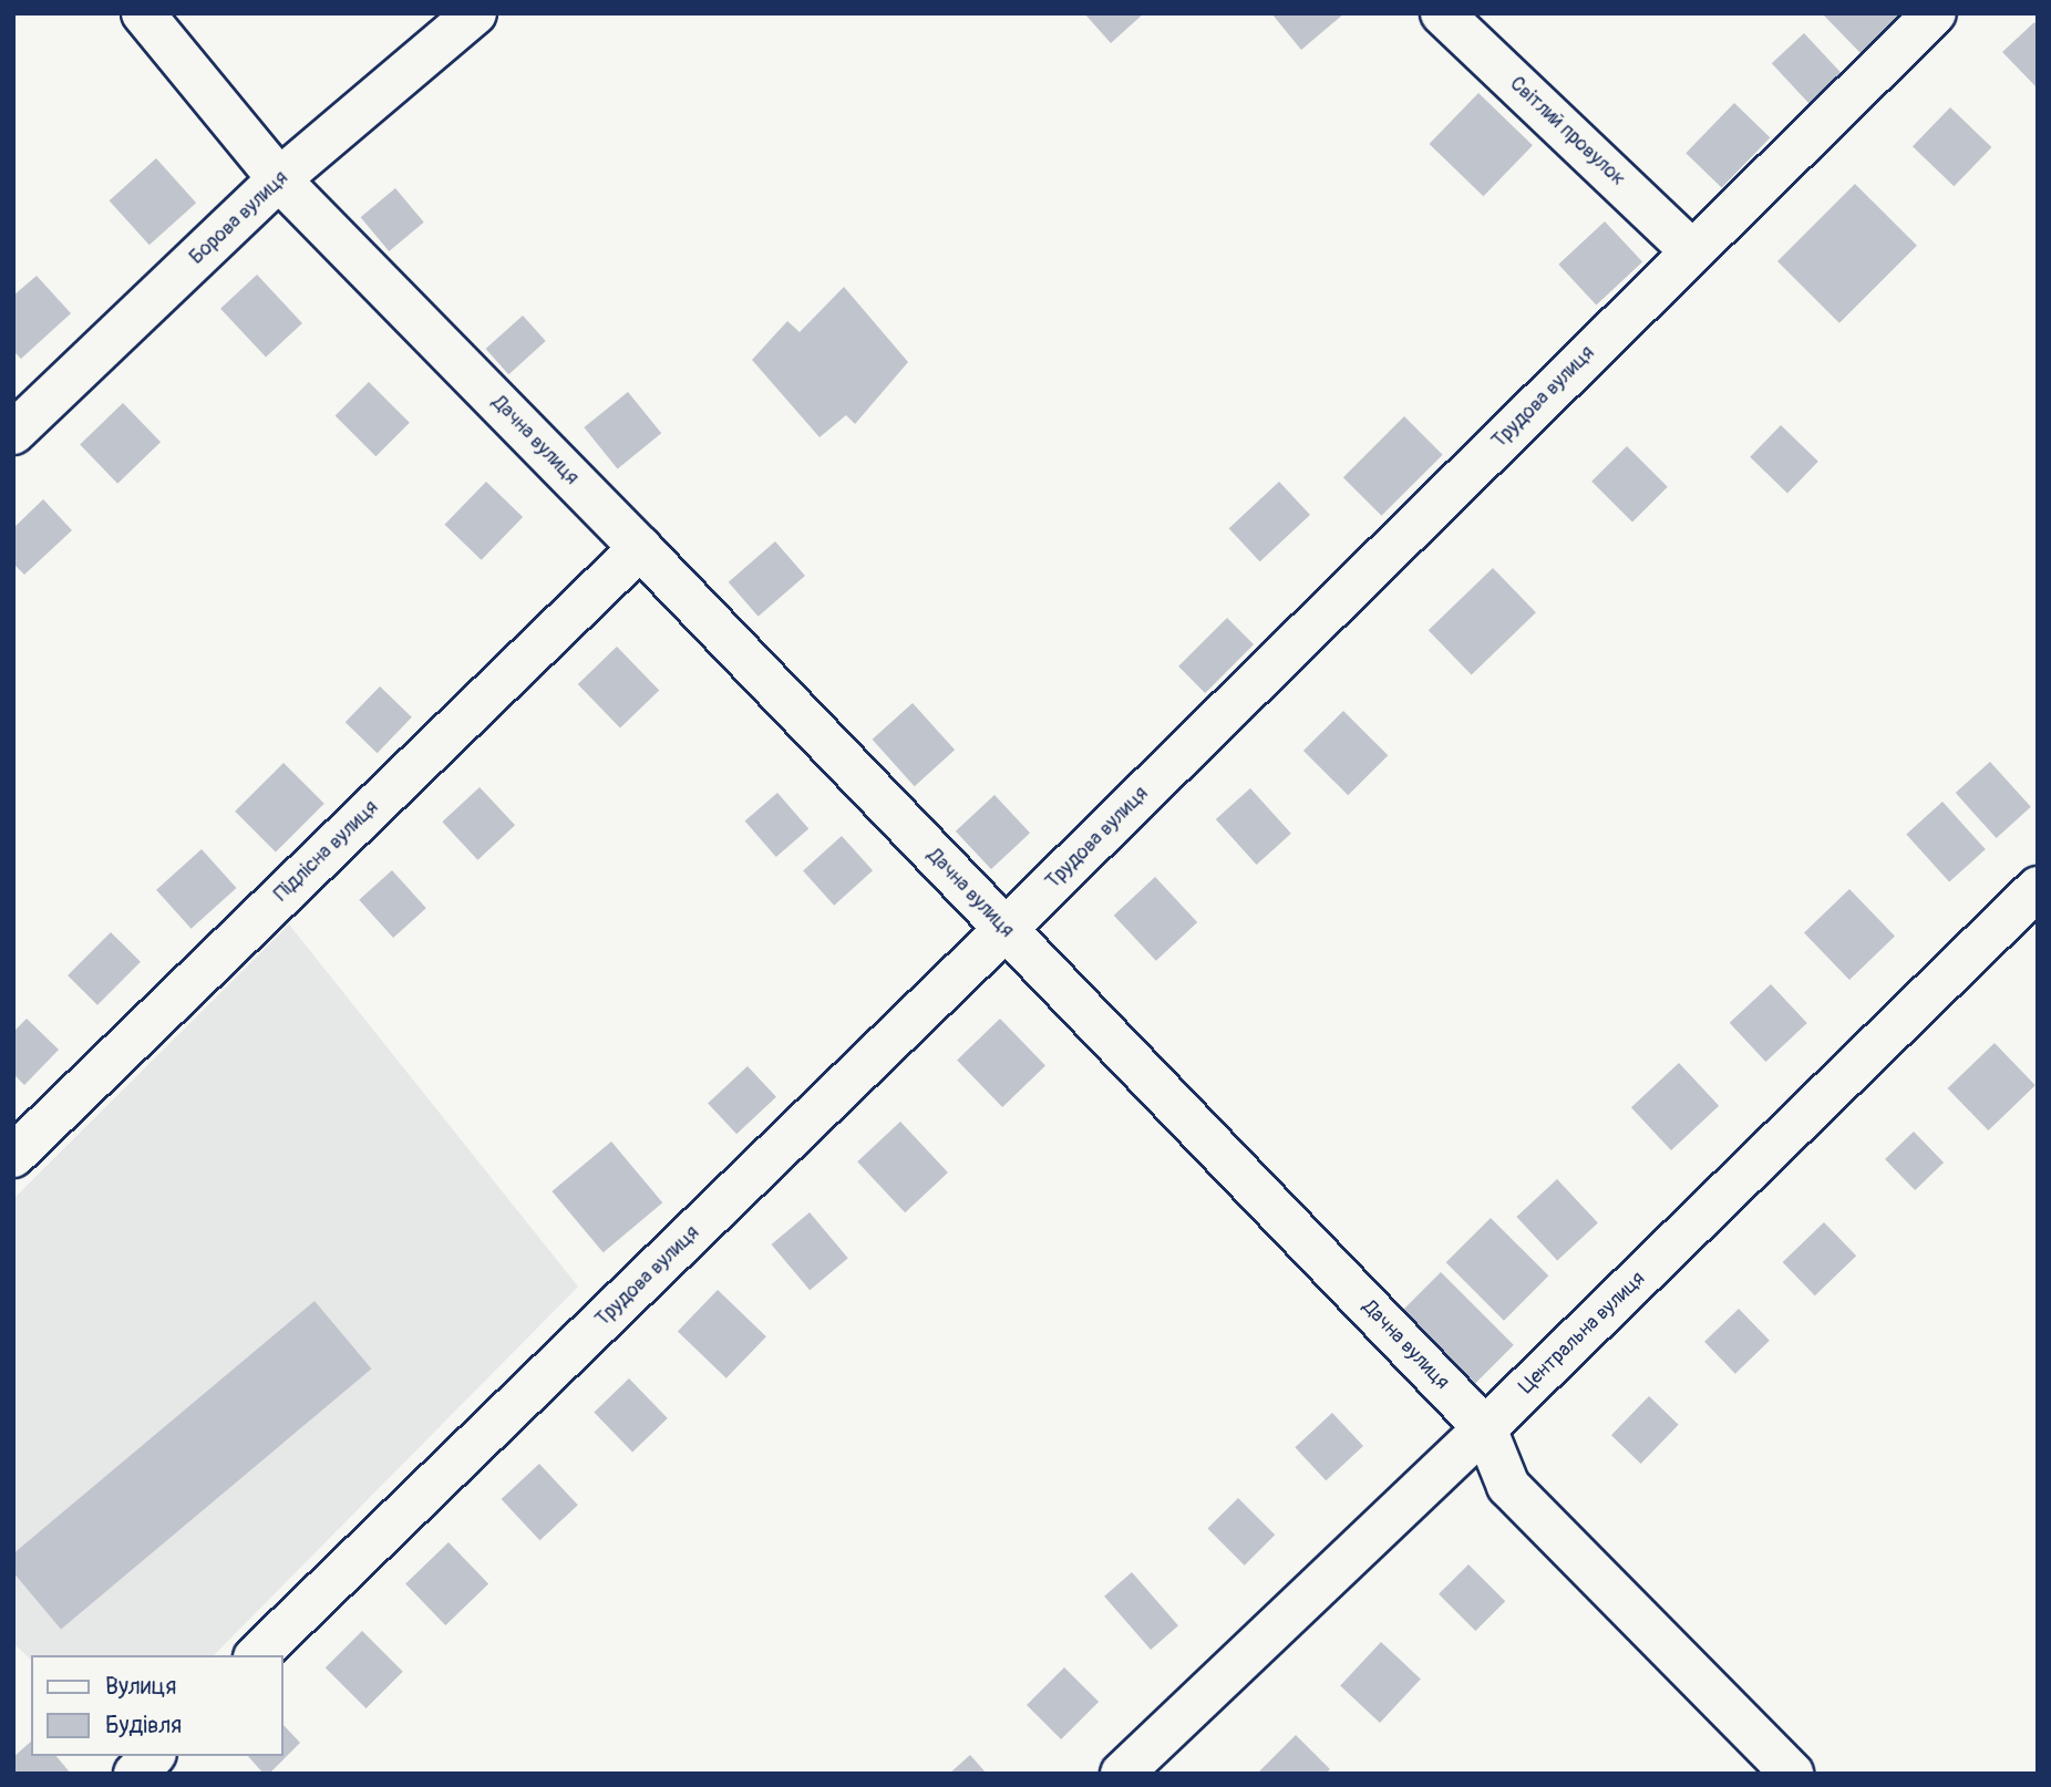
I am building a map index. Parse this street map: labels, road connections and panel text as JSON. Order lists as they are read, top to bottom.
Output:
{
  "streets": {
    "street": [
      "Світлий провулок",
      "Борова вулиця",
      "Трудова вулиця",
      "Дачна вулиця",
      "Підлісна вулиця",
      "Центральна вулиця"
    ]
  },
  "crossings": [
    ["Світлий провулок", "Трудова вулиця"],
    ["Борова вулиця", "Дачна вулиця"],
    ["Трудова вулиця", "Дачна вулиця"],
    ["Дачна вулиця", "Підлісна вулиця"],
    ["Дачна вулиця", "Центральна вулиця"]
  ],
  "legend": ["Вулиця", "Будівля"]
}
